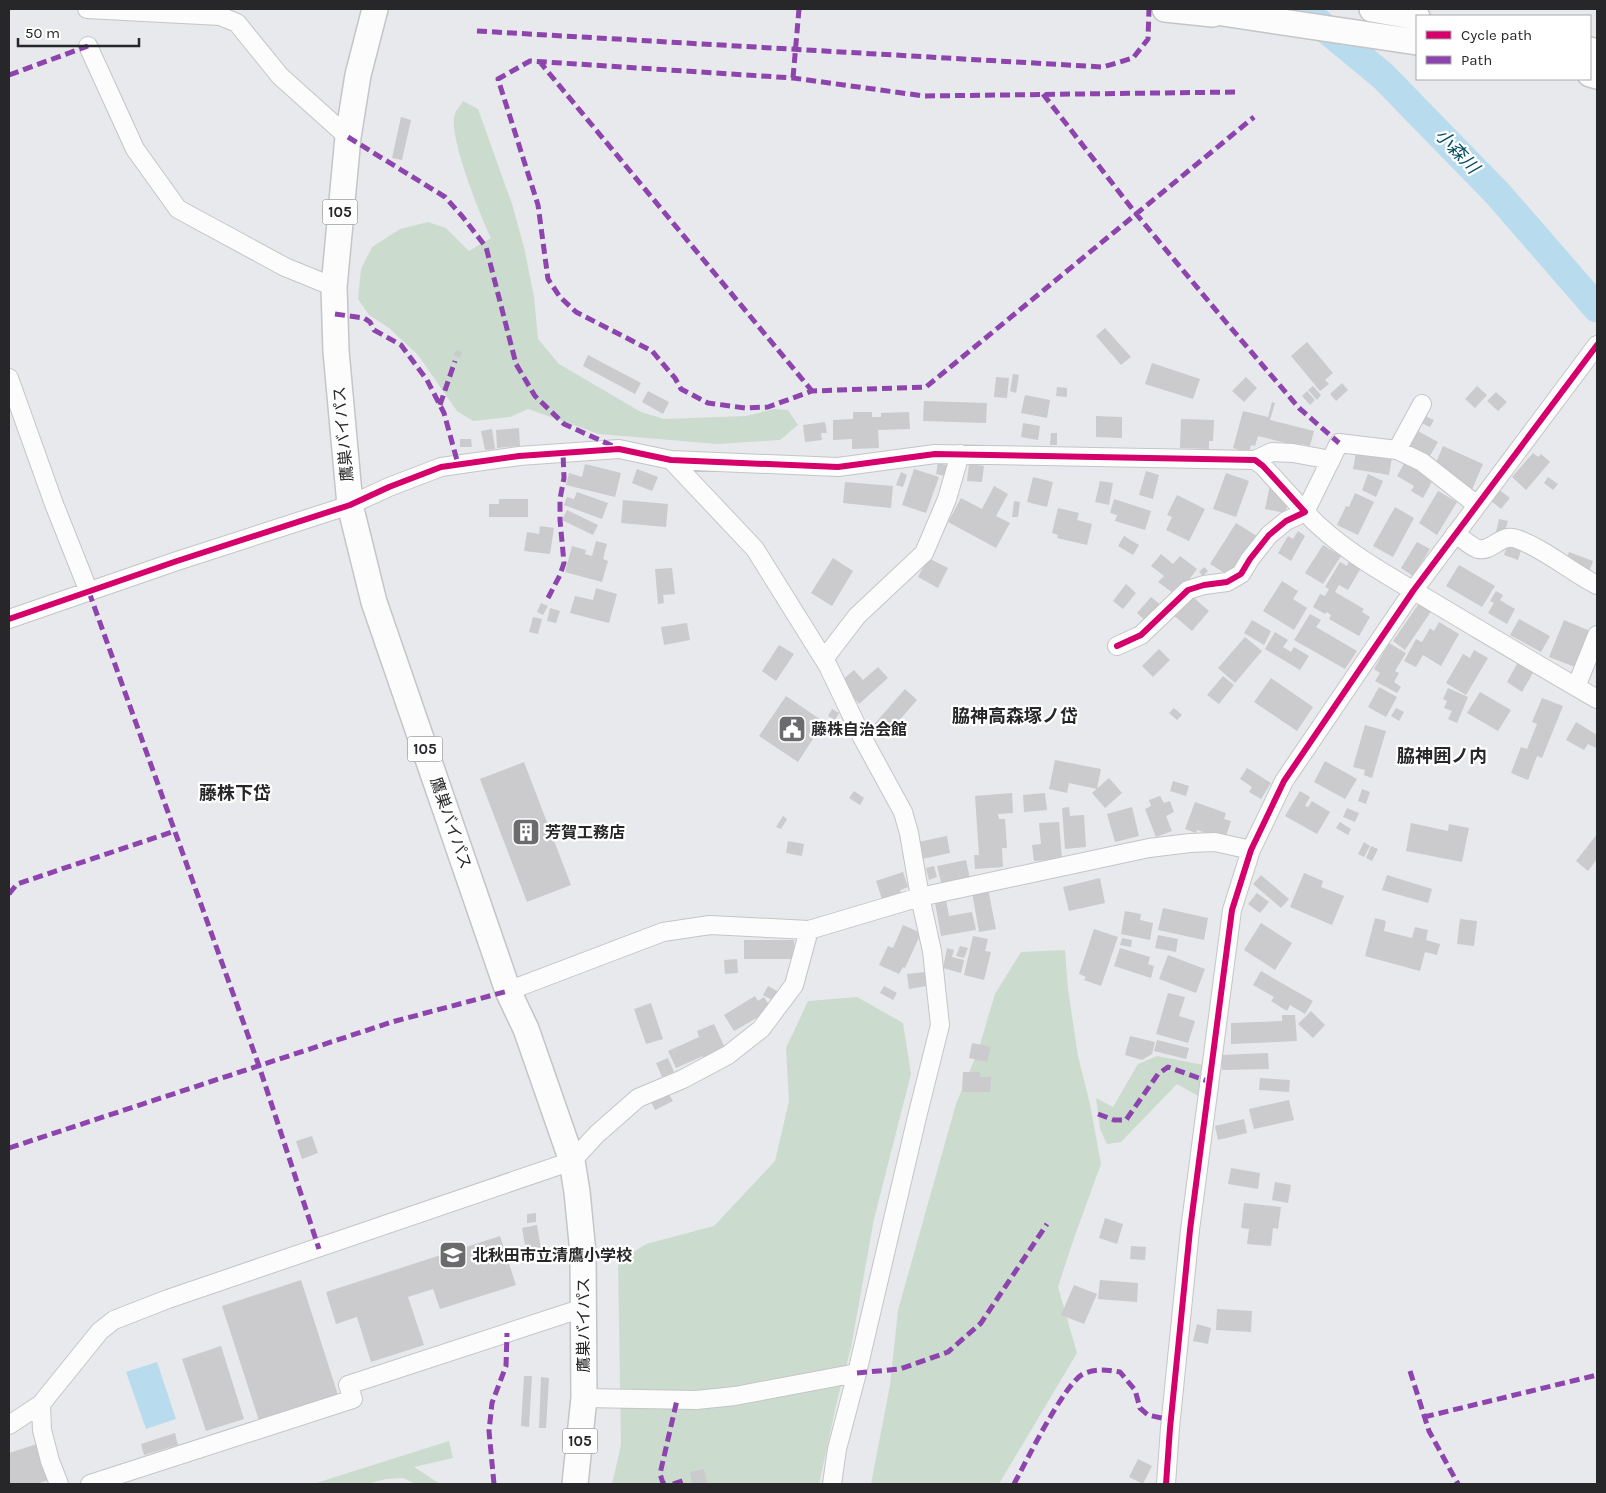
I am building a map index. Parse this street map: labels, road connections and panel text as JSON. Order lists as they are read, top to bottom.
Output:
{
  "streets": {
    "highway": ["105", "鷹巣バイパス"]
  },
  "districts": ["脇神高森塚ノ岱", "脇神囲ノ内", "藤株下岱"],
  "water": ["小森川"],
  "places": {
    "public building": ["藤株自治会館"],
    "building": ["芳賀工務店"],
    "school or university": ["北秋田市立清鷹小学校"]
  },
  "legend": ["Cycle path", "Path"],
  "scale_bar": "50 m"
}
